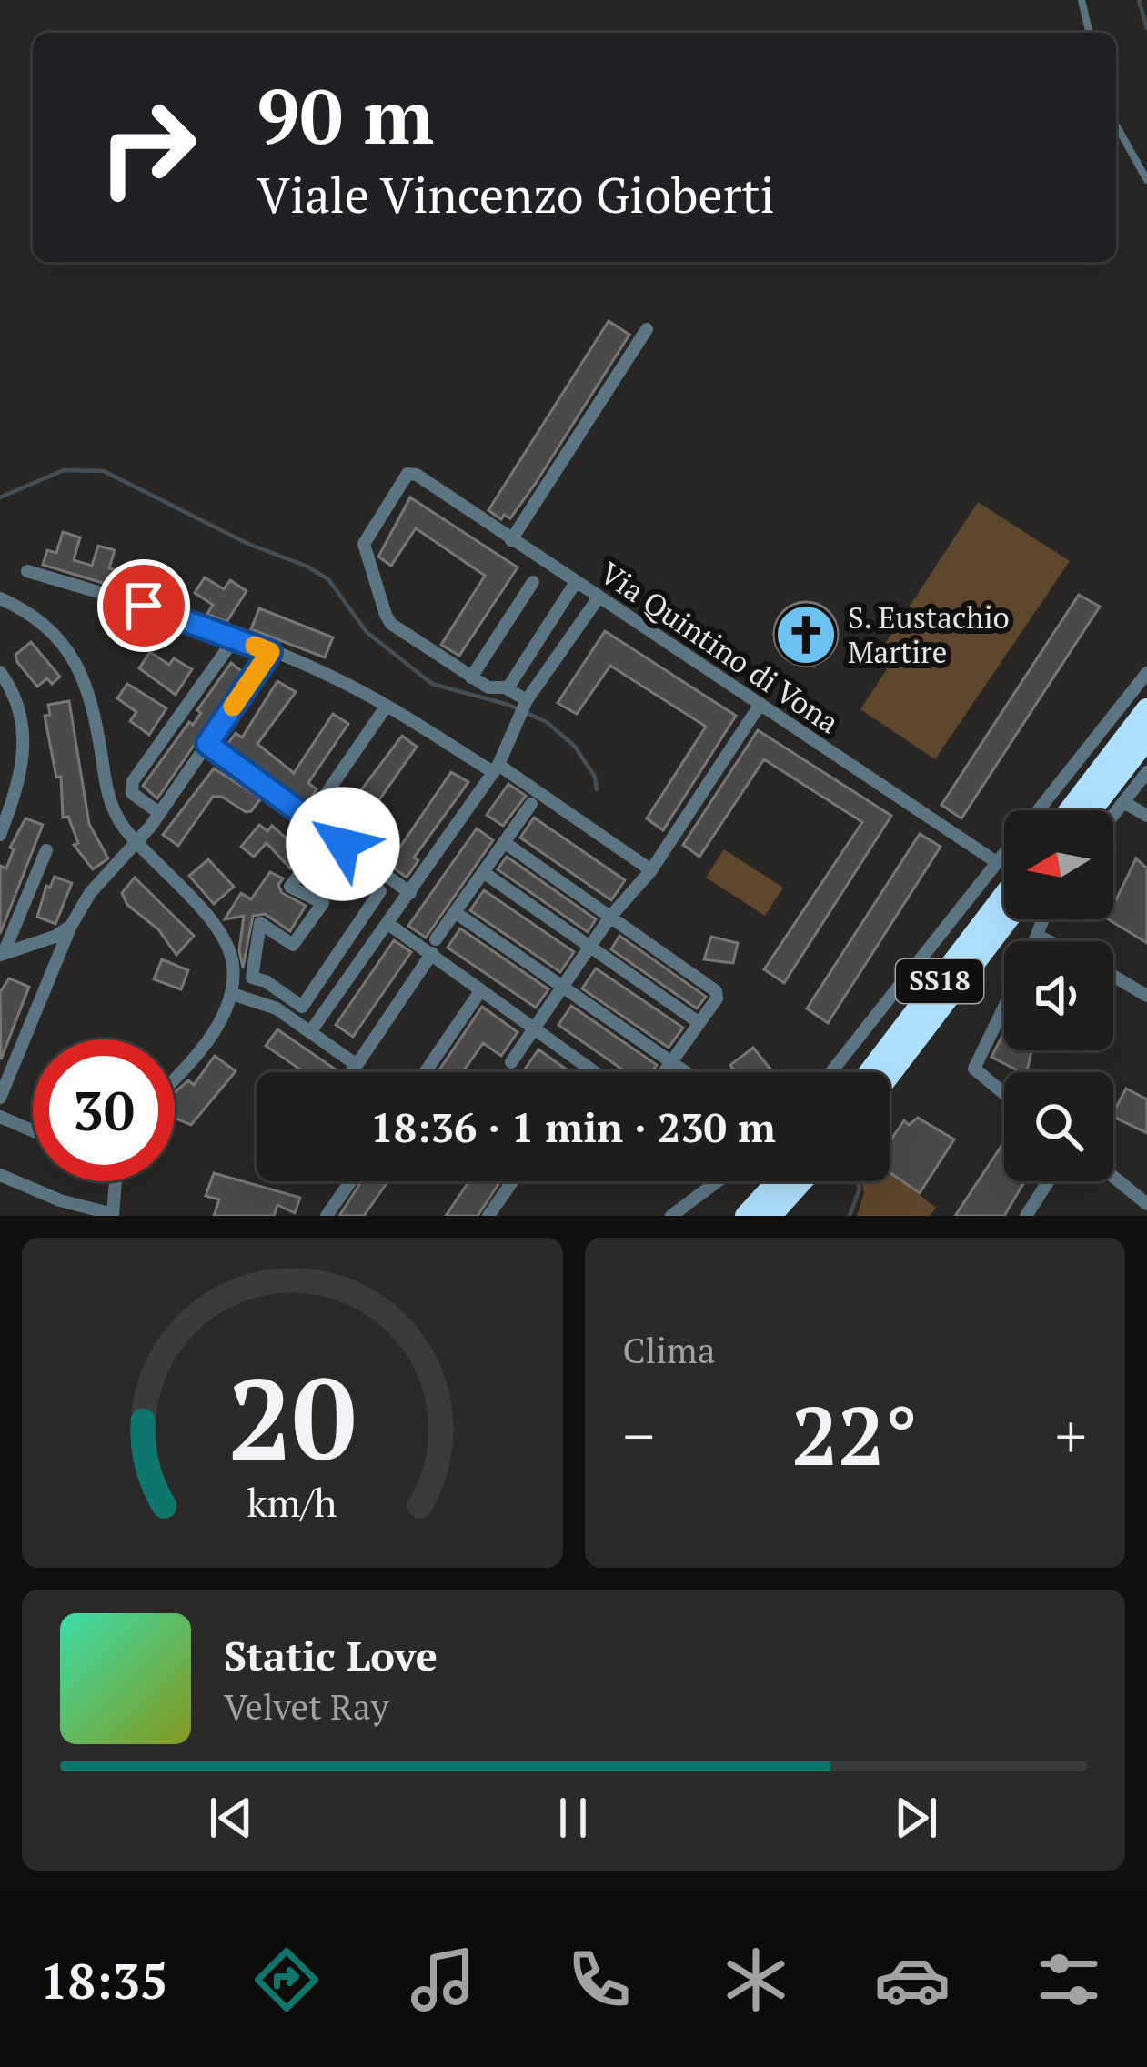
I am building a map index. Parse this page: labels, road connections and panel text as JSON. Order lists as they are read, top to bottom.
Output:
{
  "streets": {
    "highway": ["SS18"],
    "street": ["Via Quintino di Vona"]
  },
  "places": {
    "church": ["S. Eustachio Martire"]
  },
  "north": "left",
  "page": {
    "turn": ["90 m", "Viale Vincenzo Gioberti"],
    "limit": "30",
    "trip": "18:36 · 1 min · 230 m",
    "tile": "Clima",
    "heat": ["−", "22°", "+"],
    "song": ["Static Love", "Velvet Ray"],
    "tabs": "18:35",
    "gauge": ["20", "km/h"]
  }
}
